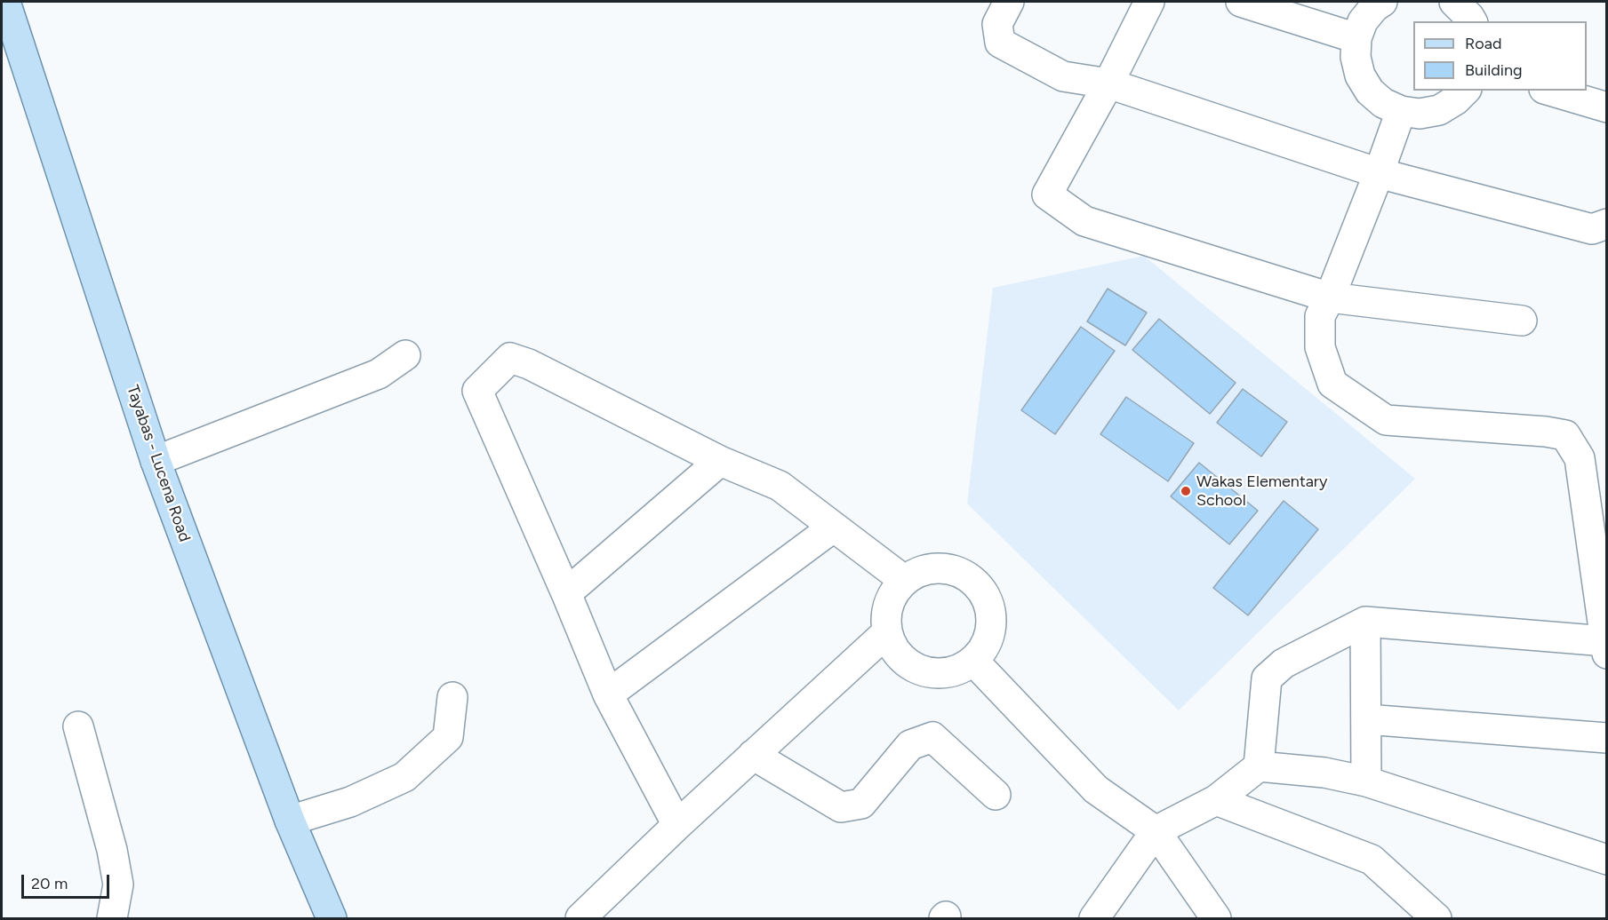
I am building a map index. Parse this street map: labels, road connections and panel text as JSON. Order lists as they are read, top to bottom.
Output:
{
  "streets": {
    "main road": ["Tayabas - Lucena Road"]
  },
  "places": ["Wakas Elementary School"],
  "legend": ["Road", "Building"],
  "scale_bar": "20 m"
}
